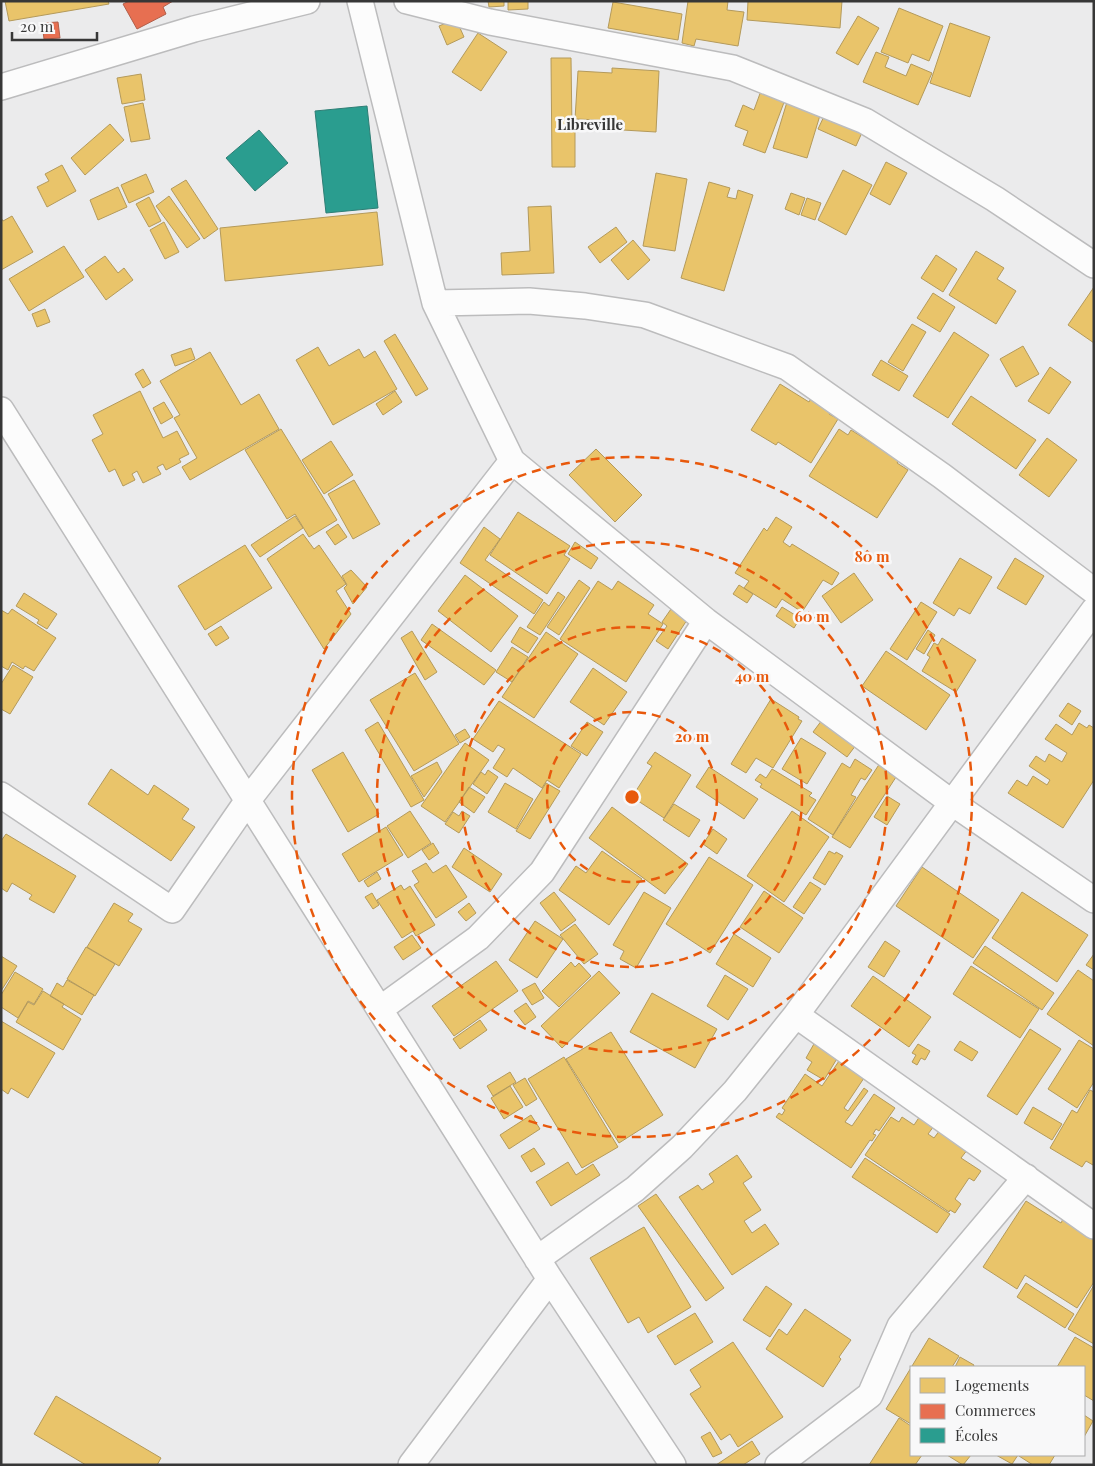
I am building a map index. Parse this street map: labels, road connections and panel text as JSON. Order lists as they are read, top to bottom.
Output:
{
  "districts": ["Libreville"],
  "legend": ["Logements", "Commerces", "Écoles"],
  "scale_bar": "20 m",
  "rings": [
    "80 m",
    "60 m",
    "40 m",
    "20 m"
  ]
}
